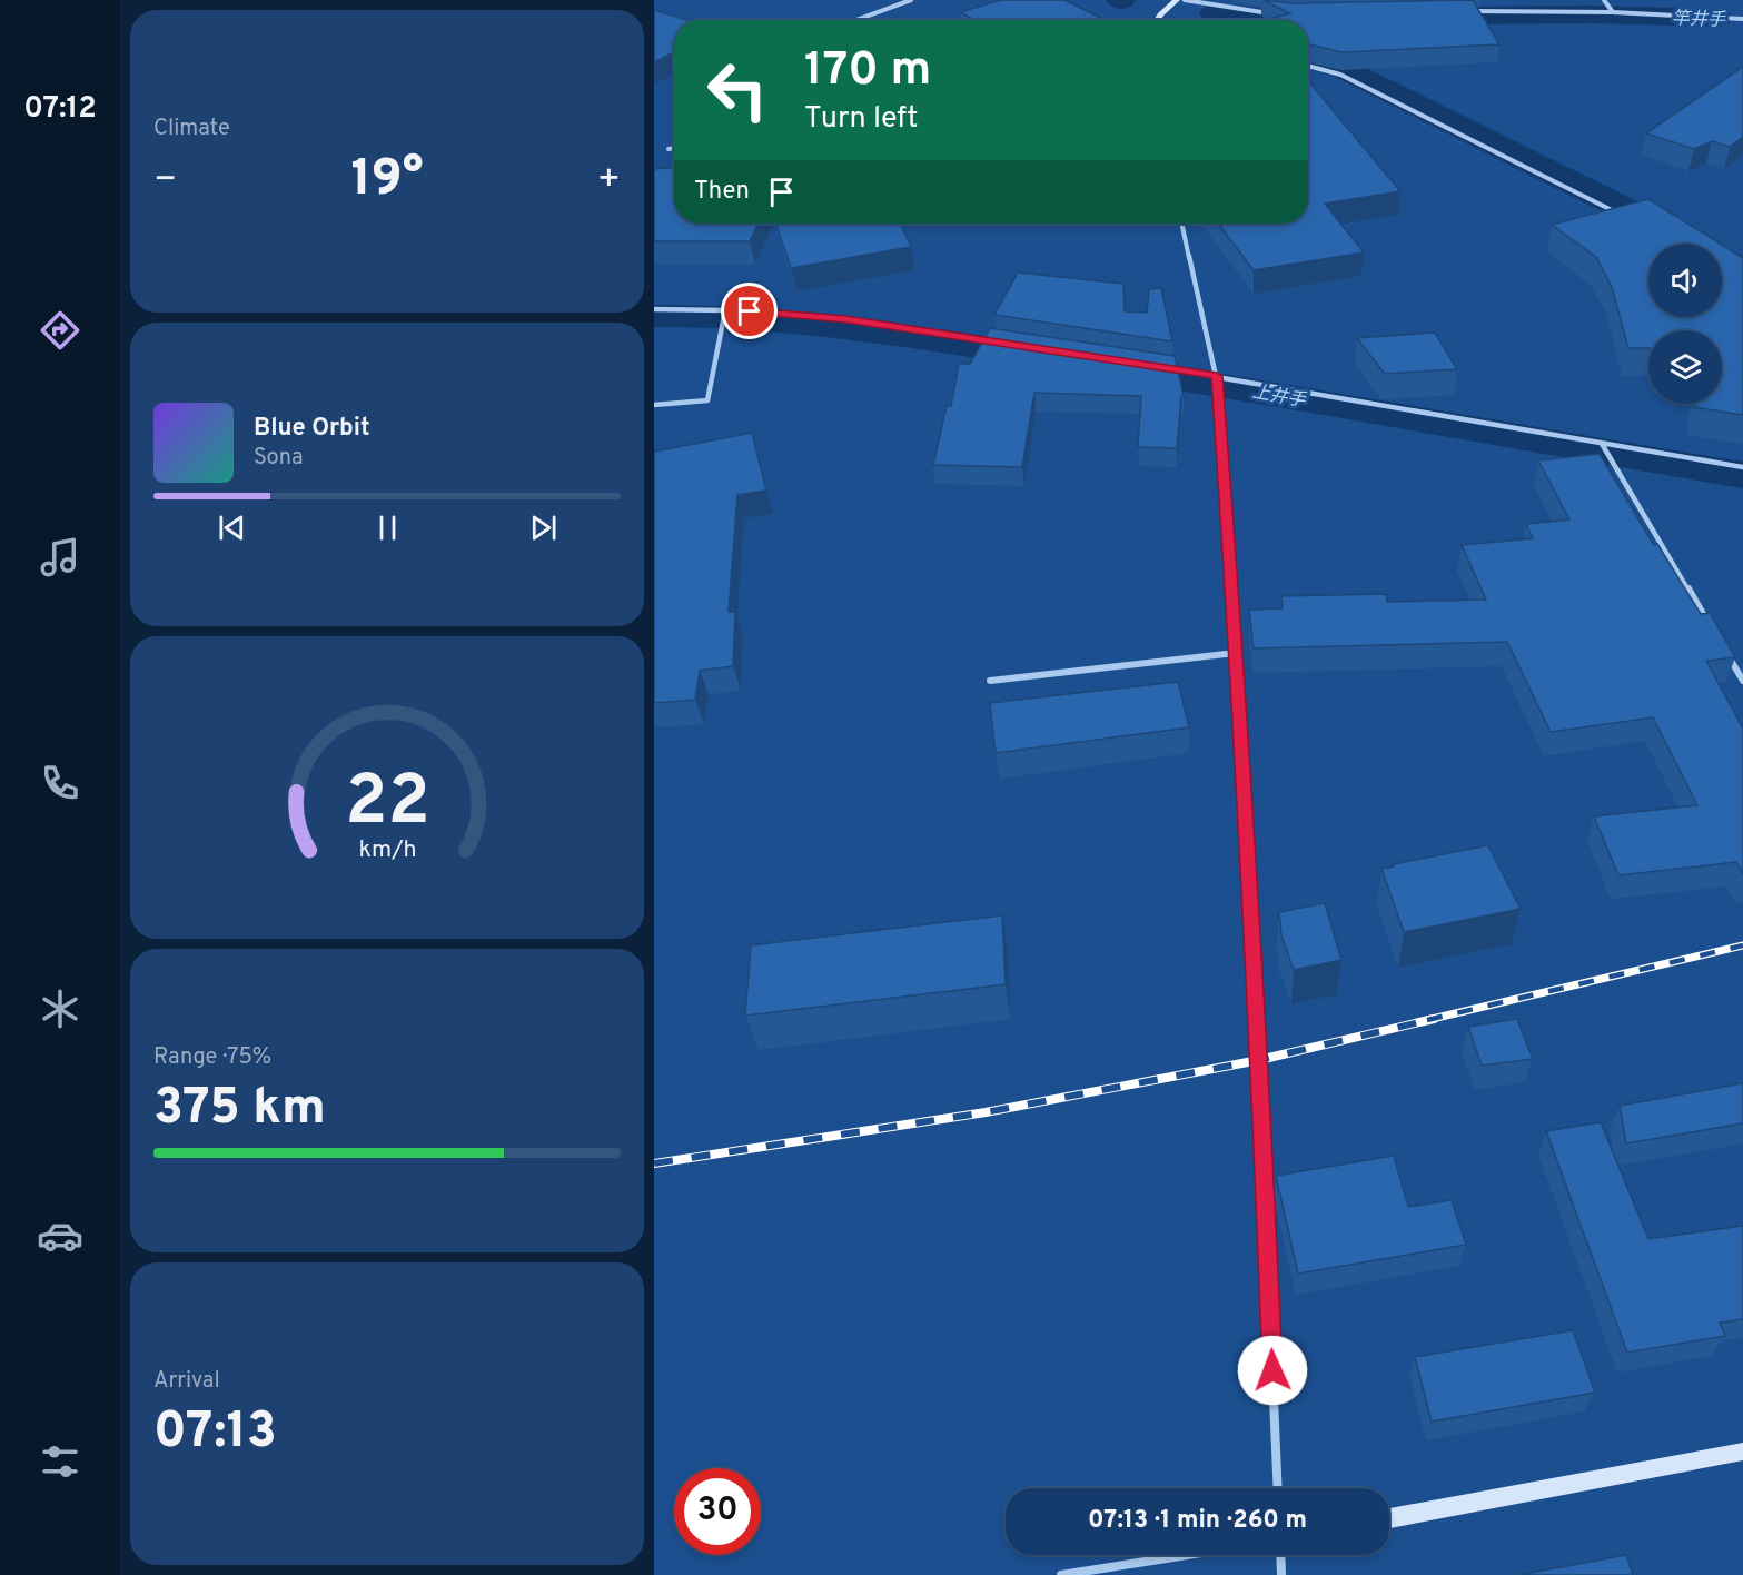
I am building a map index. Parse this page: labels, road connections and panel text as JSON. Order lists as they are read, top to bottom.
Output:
{
  "water": ["竿井手", "上井手"],
  "page": {
    "tabs": "07:12",
    "tile": [
      "Climate",
      ["Range · 75%", "375 km"],
      ["Arrival", "07:13"]
    ],
    "turn": ["170 m", "Turn left"],
    "heat": ["−", "19°", "+"],
    "then": "Then",
    "song": ["Blue Orbit", "Sona"],
    "limit": "30",
    "trip": "07:13 · 1 min · 260 m",
    "gauge": ["22", "km/h"]
  }
}
